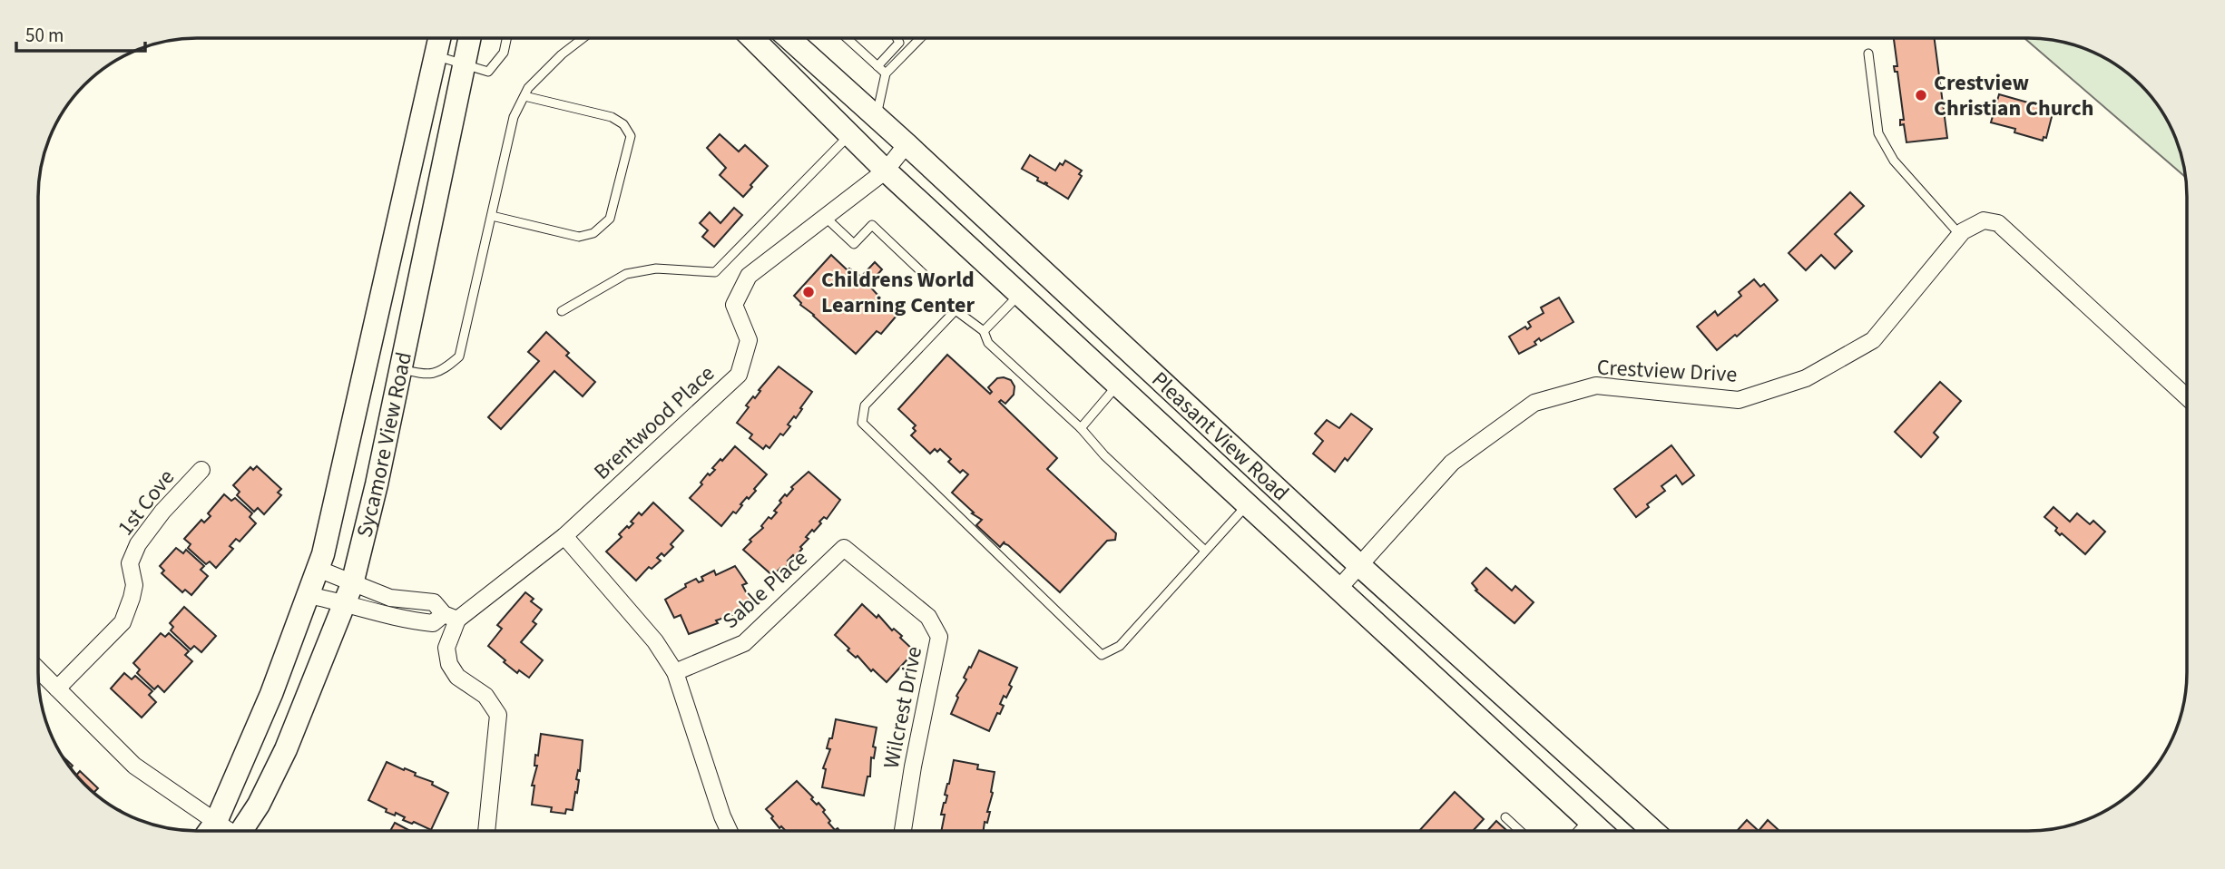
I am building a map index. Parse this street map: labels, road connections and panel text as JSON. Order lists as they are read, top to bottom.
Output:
{
  "streets": {
    "main road": ["Pleasant View Road", "Sycamore View Road"],
    "street": [
      "Crestview Drive",
      "Brentwood Place",
      "1st Cove",
      "Sable Place",
      "Wilcrest Drive"
    ]
  },
  "crossings": [
    ["Crestview Drive", "Pleasant View Road"],
    ["Brentwood Place", "Pleasant View Road"],
    ["Brentwood Place", "Sycamore View Road"],
    ["Sable Place", "Wilcrest Drive"]
  ],
  "places": ["Crestview Christian Church", "Childrens World Learning Center"],
  "scale_bar": "50 m"
}
